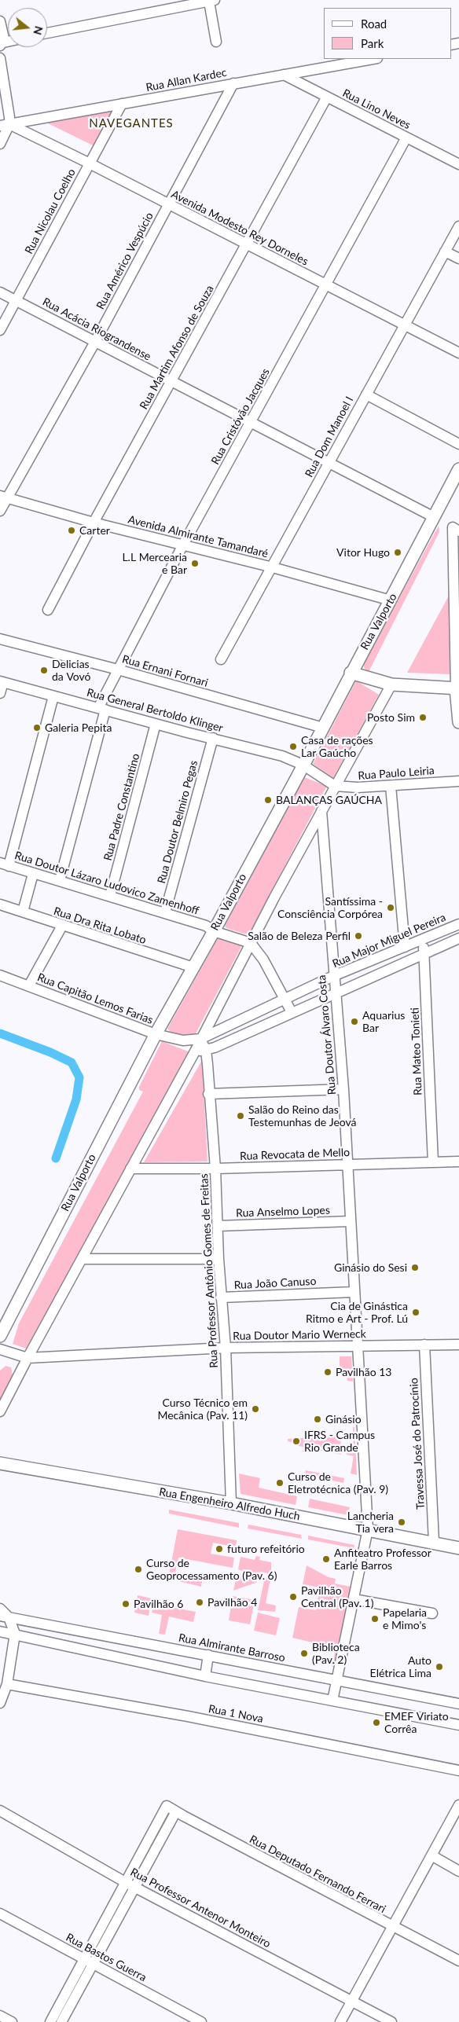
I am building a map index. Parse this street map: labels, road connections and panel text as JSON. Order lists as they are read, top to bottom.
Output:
{
  "streets": {
    "main road": ["Rua Valporto", "Rua Engenheiro Alfredo Huch"],
    "street": [
      "Rua Allan Kardec",
      "Rua Lino Neves",
      "Rua Nicolau Coelho",
      "Avenida Modesto Rey Dorneles",
      "Rua Américo Vespúcio",
      "Rua Acácia Riograndense",
      "Rua Martim Afonso de Souza",
      "Rua Cristóvão Jacques",
      "Rua Dom Manoel I",
      "Avenida Almirante Tamandaré",
      "Rua Ernani Fornari",
      "Rua General Bertoldo Klinger",
      "Rua Paulo Leiria",
      "Rua Padre Constantino",
      "Rua Doutor Belmiro Pegas",
      "Rua Doutor Lázaro Ludovico Zamenhoff",
      "Rua Dra Rita Lobato",
      "Rua Major Miguel Pereira",
      "Rua Capitão Lemos Farias",
      "Rua Doutor Álvaro Costa",
      "Rua Mateo Tonieti",
      "Rua Revocata de Mello",
      "Rua Anselmo Lopes",
      "Rua Professor Antônio Gomes de Freitas",
      "Rua João Canuso",
      "Rua Doutor Mario Werneck",
      "Travessa José do Patrocínio",
      "Rua Almirante Barroso",
      "Rua 1 Nova",
      "Rua Deputado Fernando Ferrari",
      "Rua Professor Antenor Monteiro",
      "Rua Bastos Guerra"
    ]
  },
  "crossings": [
    ["Rua Allan Kardec", "Rua Lino Neves"],
    ["Rua Allan Kardec", "Rua Nicolau Coelho"],
    ["Rua Allan Kardec", "Avenida Modesto Rey Dorneles"],
    ["Rua Allan Kardec", "Rua Américo Vespúcio"],
    ["Rua Lino Neves", "Rua Martim Afonso de Souza"],
    ["Rua Lino Neves", "Rua Cristóvão Jacques"],
    ["Rua Nicolau Coelho", "Avenida Modesto Rey Dorneles"],
    ["Rua Nicolau Coelho", "Rua Acácia Riograndense"],
    ["Avenida Modesto Rey Dorneles", "Rua Américo Vespúcio"],
    ["Avenida Modesto Rey Dorneles", "Rua Martim Afonso de Souza"],
    ["Avenida Modesto Rey Dorneles", "Rua Cristóvão Jacques"],
    ["Avenida Modesto Rey Dorneles", "Rua Dom Manoel I"],
    ["Rua Américo Vespúcio", "Rua Acácia Riograndense"],
    ["Rua Américo Vespúcio", "Avenida Almirante Tamandaré"],
    ["Rua Acácia Riograndense", "Rua Martim Afonso de Souza"],
    ["Rua Acácia Riograndense", "Rua Cristóvão Jacques"],
    ["Rua Acácia Riograndense", "Rua Dom Manoel I"],
    ["Rua Acácia Riograndense", "Rua Valporto"],
    ["Rua Martim Afonso de Souza", "Avenida Almirante Tamandaré"],
    ["Rua Cristóvão Jacques", "Avenida Almirante Tamandaré"],
    ["Rua Cristóvão Jacques", "Rua Ernani Fornari"],
    ["Rua Cristóvão Jacques", "Rua General Bertoldo Klinger"],
    ["Rua Cristóvão Jacques", "Rua Doutor Lázaro Ludovico Zamenhoff"],
    ["Rua Dom Manoel I", "Avenida Almirante Tamandaré"],
    ["Avenida Almirante Tamandaré", "Rua Valporto"],
    ["Rua Valporto", "Rua Ernani Fornari"],
    ["Rua Valporto", "Rua General Bertoldo Klinger"],
    ["Rua Valporto", "Rua Doutor Lázaro Ludovico Zamenhoff"],
    ["Rua Valporto", "Rua Dra Rita Lobato"],
    ["Rua Valporto", "Rua Capitão Lemos Farias"],
    ["Rua General Bertoldo Klinger", "Rua Paulo Leiria"],
    ["Rua General Bertoldo Klinger", "Rua Padre Constantino"],
    ["Rua General Bertoldo Klinger", "Rua Doutor Belmiro Pegas"],
    ["Rua Padre Constantino", "Rua Doutor Lázaro Ludovico Zamenhoff"],
    ["Rua Doutor Belmiro Pegas", "Rua Doutor Lázaro Ludovico Zamenhoff"],
    ["Rua Major Miguel Pereira", "Rua Capitão Lemos Farias"],
    ["Rua Major Miguel Pereira", "Rua Doutor Álvaro Costa"],
    ["Rua Major Miguel Pereira", "Rua Mateo Tonieti"],
    ["Rua Major Miguel Pereira", "Rua Professor Antônio Gomes de Freitas"],
    ["Rua Capitão Lemos Farias", "Rua Professor Antônio Gomes de Freitas"],
    ["Rua Doutor Álvaro Costa", "Rua Revocata de Mello"],
    ["Rua Doutor Álvaro Costa", "Rua Anselmo Lopes"],
    ["Rua Doutor Álvaro Costa", "Rua João Canuso"],
    ["Rua Doutor Álvaro Costa", "Rua Doutor Mario Werneck"],
    ["Rua Doutor Álvaro Costa", "Rua Engenheiro Alfredo Huch"],
    ["Rua Doutor Álvaro Costa", "Rua Almirante Barroso"],
    ["Rua Mateo Tonieti", "Rua Revocata de Mello"],
    ["Rua Revocata de Mello", "Rua Professor Antônio Gomes de Freitas"],
    ["Rua Anselmo Lopes", "Rua Professor Antônio Gomes de Freitas"],
    ["Rua Professor Antônio Gomes de Freitas", "Rua João Canuso"],
    ["Rua Professor Antônio Gomes de Freitas", "Rua Doutor Mario Werneck"],
    ["Rua Professor Antônio Gomes de Freitas", "Rua Engenheiro Alfredo Huch"],
    ["Rua Doutor Mario Werneck", "Travessa José do Patrocínio"],
    ["Travessa José do Patrocínio", "Rua Engenheiro Alfredo Huch"],
    ["Rua Deputado Fernando Ferrari", "Rua Professor Antenor Monteiro"]
  ],
  "districts": ["NAVEGANTES"],
  "places": [
    "Carter",
    "Vitor Hugo",
    "L.L Mercearia e Bar",
    "Delicias da Vovó",
    "Posto Sim",
    "Galeria Pepita",
    "Casa de rações Lar Gaúcho",
    "BALANÇAS GAÚCHA",
    "Santíssima - Consciência Corpórea",
    "Salão de Beleza Perfil",
    "Aquarius Bar",
    "Salão do Reino das Testemunhas de Jeová",
    "Ginásio do Sesi",
    "Cia de Ginástica Ritmo e Art - Prof. Lú",
    "Pavilhão 13",
    "Curso Técnico em Mecânica (Pav. 11)",
    "Ginásio",
    "IFRS - Campus Rio Grande",
    "Curso de Eletrotécnica (Pav. 9)",
    "Lancheria Tia vera",
    "futuro refeitório",
    "Anfiteatro Professor Earle Barros",
    "Curso de Geoprocessamento (Pav. 6)",
    "Pavilhão Central (Pav. 1)",
    "Pavilhão 4",
    "Pavilhão 6",
    "Papelaria e Mimo's",
    "Biblioteca (Pav. 2)",
    "Auto Elétrica Lima",
    "EMEF Viriato Corrêa"
  ],
  "legend": ["Road", "Park"],
  "north": "right"
}
